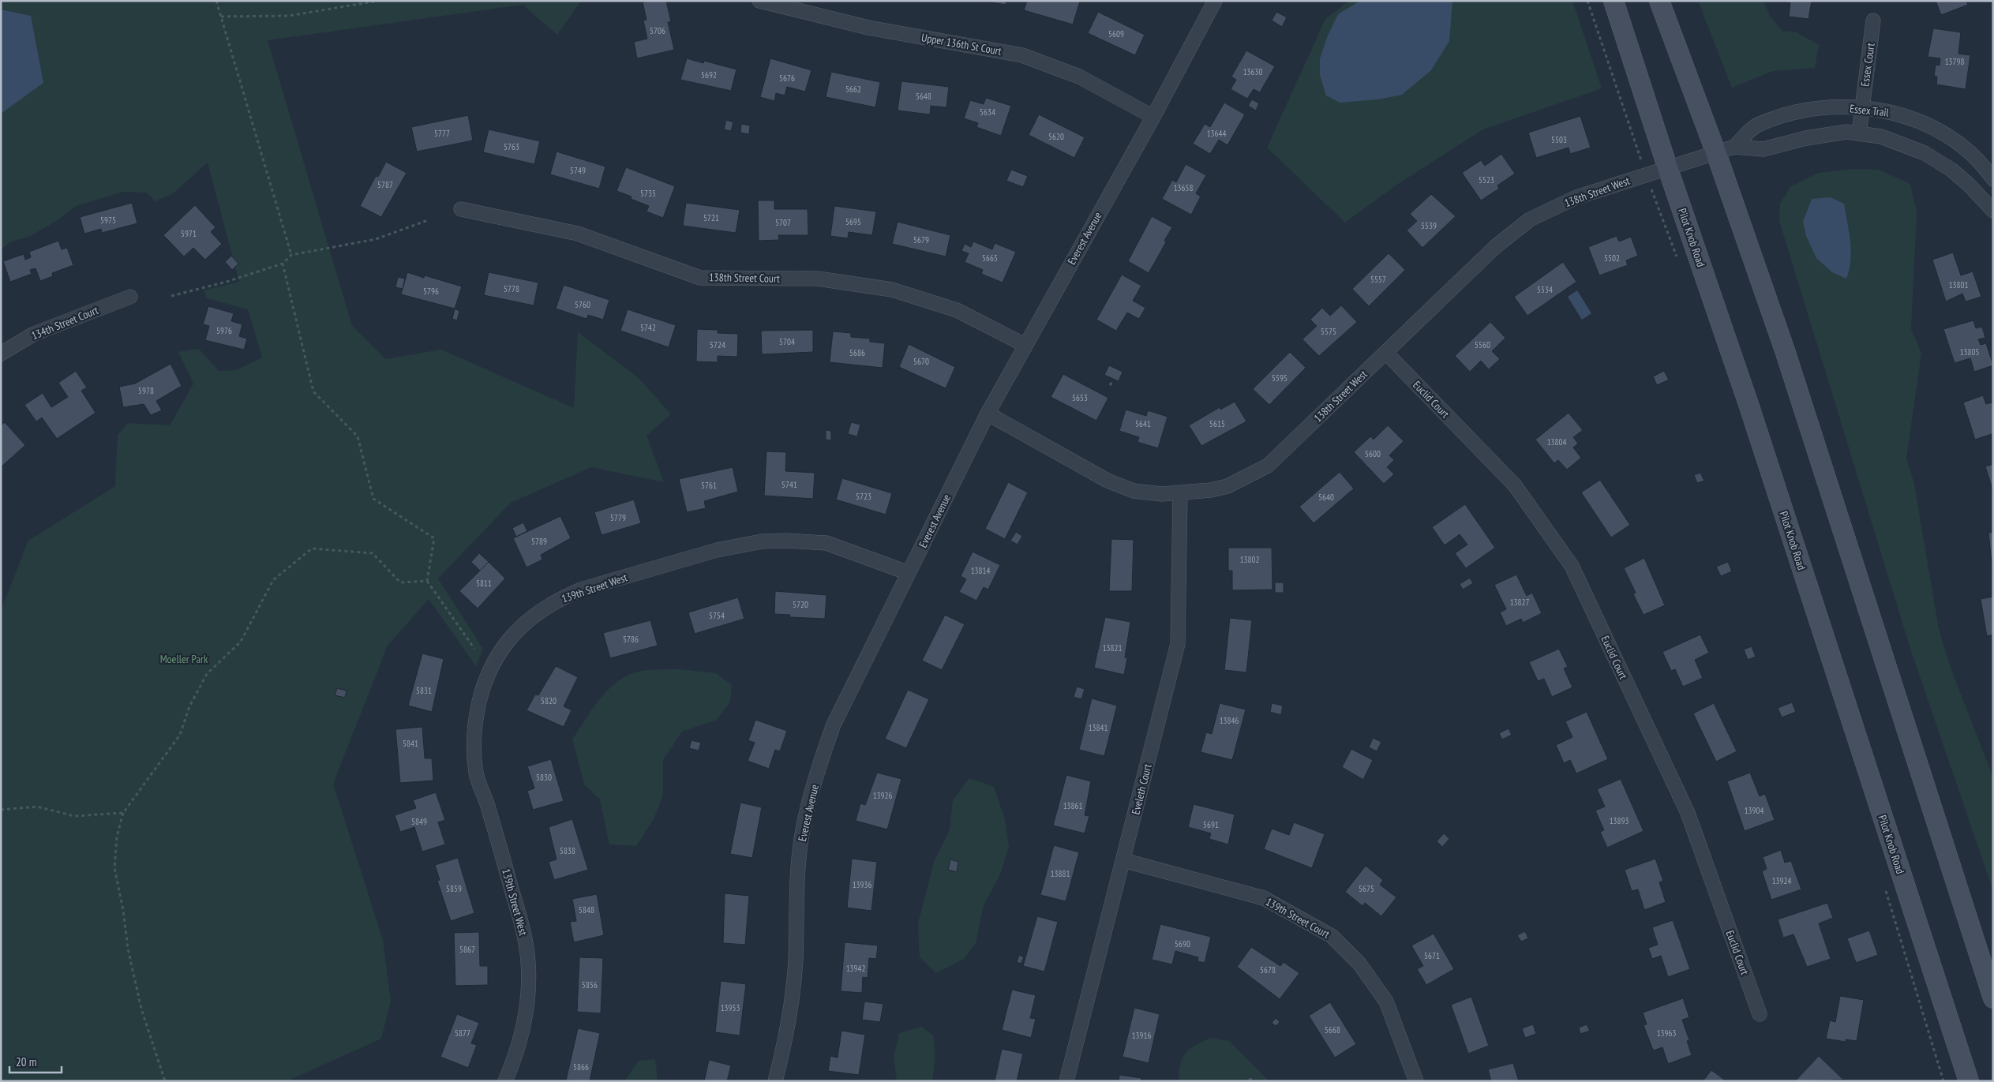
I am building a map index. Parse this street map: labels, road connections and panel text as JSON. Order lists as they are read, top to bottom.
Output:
{
  "streets": {
    "main road": ["Pilot Knob Road"],
    "street": [
      "Upper 136th St Court",
      "Essex Court",
      "Essex Trail",
      "138th Street West",
      "Everest Avenue",
      "138th Street Court",
      "134th Street Court",
      "Euclid Court",
      "139th Street West",
      "Eveleth Court",
      "139th Street Court"
    ]
  },
  "crossings": [
    ["Upper 136th St Court", "Everest Avenue"],
    ["Essex Court", "Essex Trail"],
    ["Essex Trail", "138th Street West"],
    ["Essex Trail", "Pilot Knob Road"],
    ["138th Street West", "Pilot Knob Road"],
    ["138th Street West", "Everest Avenue"],
    ["138th Street West", "Euclid Court"],
    ["138th Street West", "Eveleth Court"],
    ["Everest Avenue", "138th Street Court"],
    ["Everest Avenue", "139th Street West"],
    ["Eveleth Court", "139th Street Court"]
  ],
  "parks": ["Moeller Park"],
  "house_numbers": [
    "5706",
    "5609",
    "13798",
    "13630",
    "5692",
    "5676",
    "5662",
    "5648",
    "5634",
    "5777",
    "13644",
    "5620",
    "5503",
    "5763",
    "5749",
    "5523",
    "5787",
    "13658",
    "5735",
    "5721",
    "5975",
    "5695",
    "5707",
    "5539",
    "5971",
    "5679",
    "5665",
    "5502",
    "5557",
    "13801",
    "5778",
    "5534",
    "5796",
    "5760",
    "5742",
    "5976",
    "5575",
    "5704",
    "5724",
    "5560",
    "13805",
    "5686",
    "5670",
    "5595",
    "5978",
    "5653",
    "5641",
    "5615",
    "13804",
    "5600",
    "5741",
    "5761",
    "5723",
    "5640",
    "5779",
    "5789",
    "13802",
    "13814",
    "5811",
    "13827",
    "5720",
    "5754",
    "5786",
    "13821",
    "5831",
    "5820",
    "13846",
    "13841",
    "5841",
    "5830",
    "13926",
    "13861",
    "13904",
    "13893",
    "5849",
    "5691",
    "5838",
    "13881",
    "13924",
    "13936",
    "5859",
    "5675",
    "5848",
    "5690",
    "5867",
    "5671",
    "13942",
    "5678",
    "5856",
    "13953",
    "5668",
    "5877",
    "13963",
    "13916",
    "5866"
  ],
  "scale_bar": "20 m"
}
